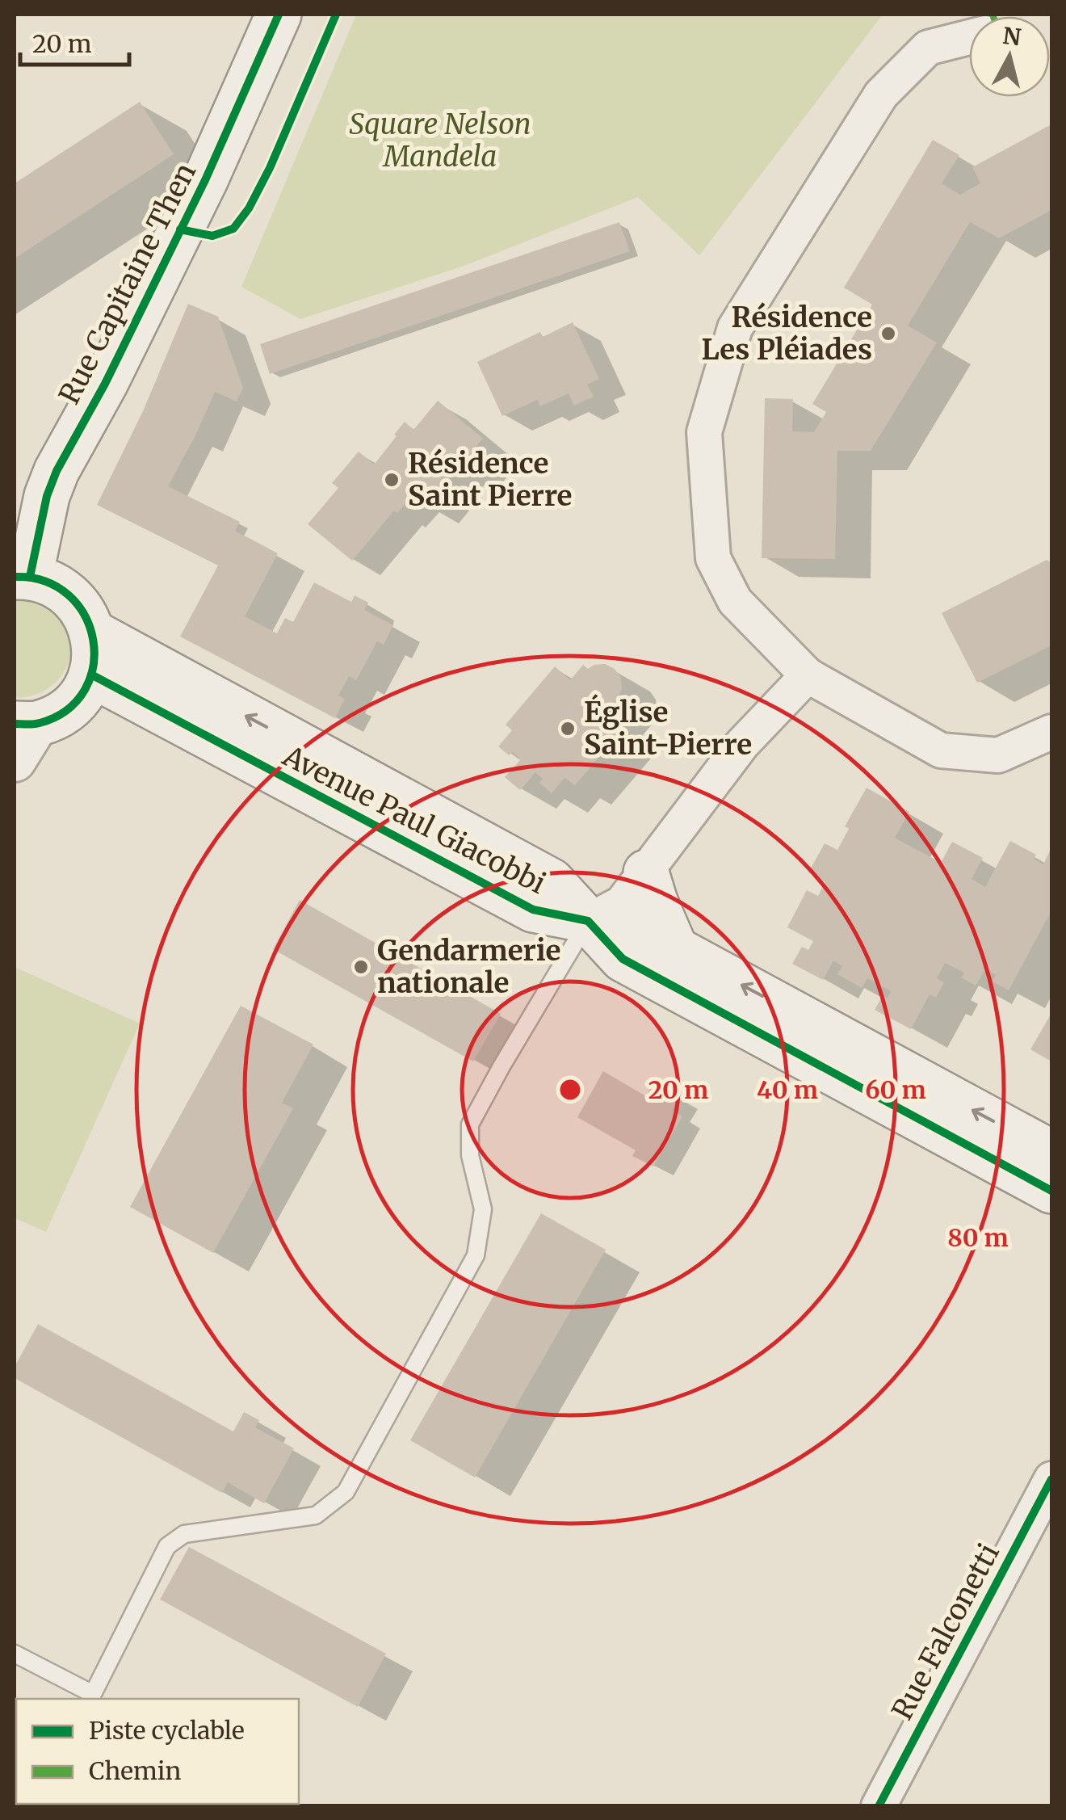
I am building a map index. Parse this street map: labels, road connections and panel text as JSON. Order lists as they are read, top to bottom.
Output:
{
  "streets": {
    "main road": ["Rue Capitaine Then", "Avenue Paul Giacobbi"],
    "street": ["Rue Falconetti"]
  },
  "parks": ["Square Nelson Mandela"],
  "places": [
    "Résidence Les Pléiades",
    "Résidence Saint Pierre",
    "Église Saint-Pierre",
    "Gendarmerie nationale"
  ],
  "legend": ["Piste cyclable", "Chemin"],
  "scale_bar": "20 m",
  "north": "top",
  "rings": [
    "20 m",
    "40 m",
    "60 m",
    "80 m"
  ]
}
